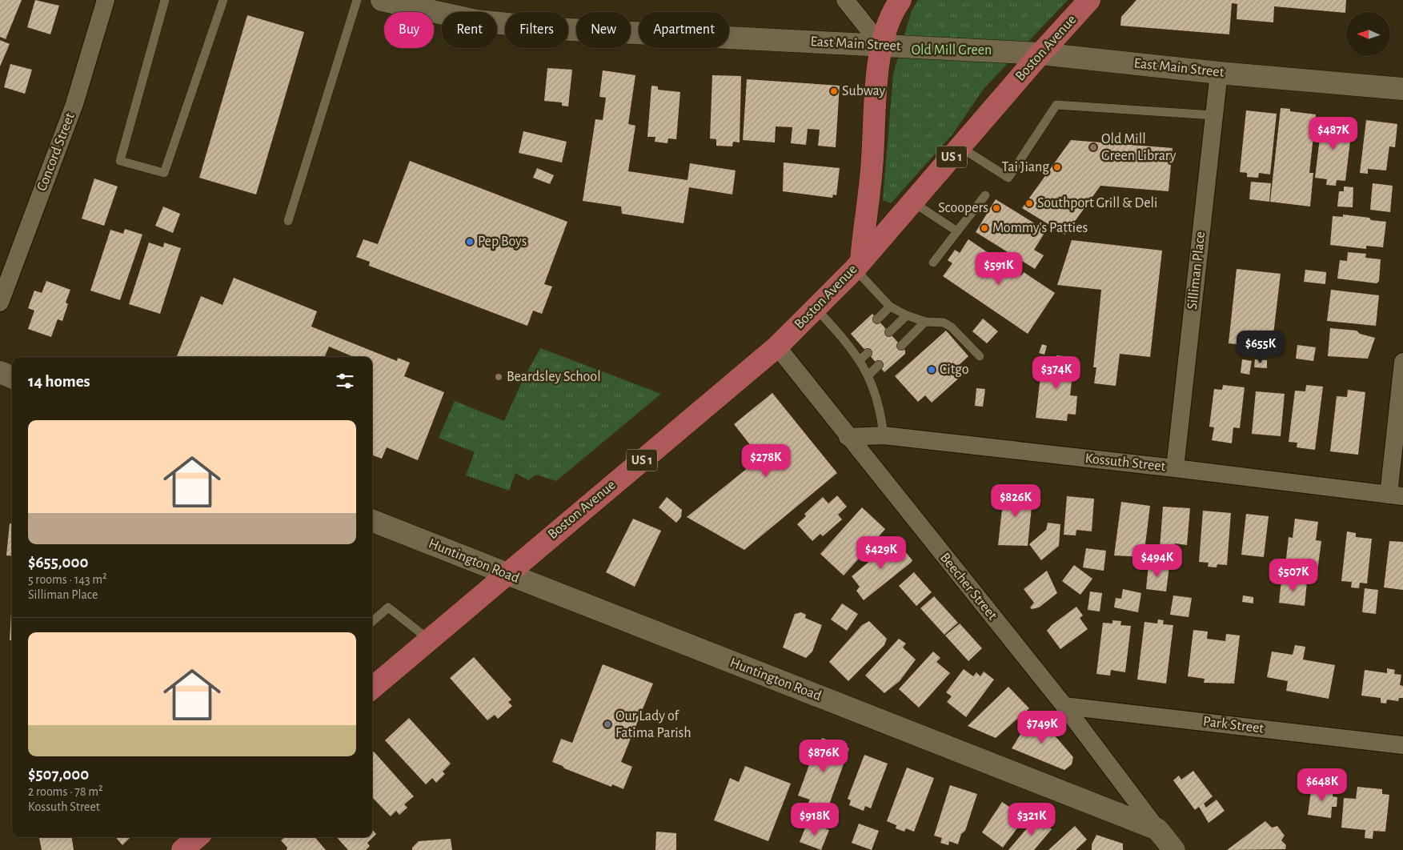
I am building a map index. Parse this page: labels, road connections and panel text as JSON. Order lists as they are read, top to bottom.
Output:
{
  "streets": {
    "main road": [
      "East Main Street",
      "Boston Avenue",
      "US 1",
      "Huntington Road"
    ],
    "street": [
      "Concord Street",
      "Silliman Place",
      "Kossuth Street",
      "Beecher Street",
      "Park Street"
    ]
  },
  "crossings": [
    ["East Main Street", "Boston Avenue"],
    ["East Main Street", "Silliman Place"],
    ["Boston Avenue", "Huntington Road"],
    ["Boston Avenue", "Beecher Street"],
    ["Silliman Place", "Kossuth Street"],
    ["Kossuth Street", "Beecher Street"],
    ["Huntington Road", "Beecher Street"],
    ["Beecher Street", "Park Street"]
  ],
  "parks": ["Old Mill Green"],
  "places": [
    "Subway",
    "Old Mill Green Library",
    "Tai Jiang",
    "Southport Grill & Deli",
    "Scoopers",
    "Mommy's Patties",
    "Pep Boys",
    "Citgo",
    "Beardsley School",
    "Our Lady of Fatima Parish"
  ],
  "north": "left",
  "page": {
    "chip": [
      "Buy",
      "Rent",
      "Filters",
      "New",
      "Apartment"
    ],
    "price": [
      "$487K",
      "$591K",
      "$655K",
      "$374K",
      "$278K",
      "$826K",
      "$429K",
      "$494K",
      "$507K",
      "$749K",
      "$876K",
      "$648K",
      "$918K",
      "$321K"
    ],
    "heading": "14 homes",
    "list": [
      {
        "name": "$655,000",
        "note": "5 rooms · 143 m² · Silliman Place"
      },
      {
        "name": "$507,000",
        "note": "2 rooms · 78 m² · Kossuth Street"
      }
    ]
  }
}
